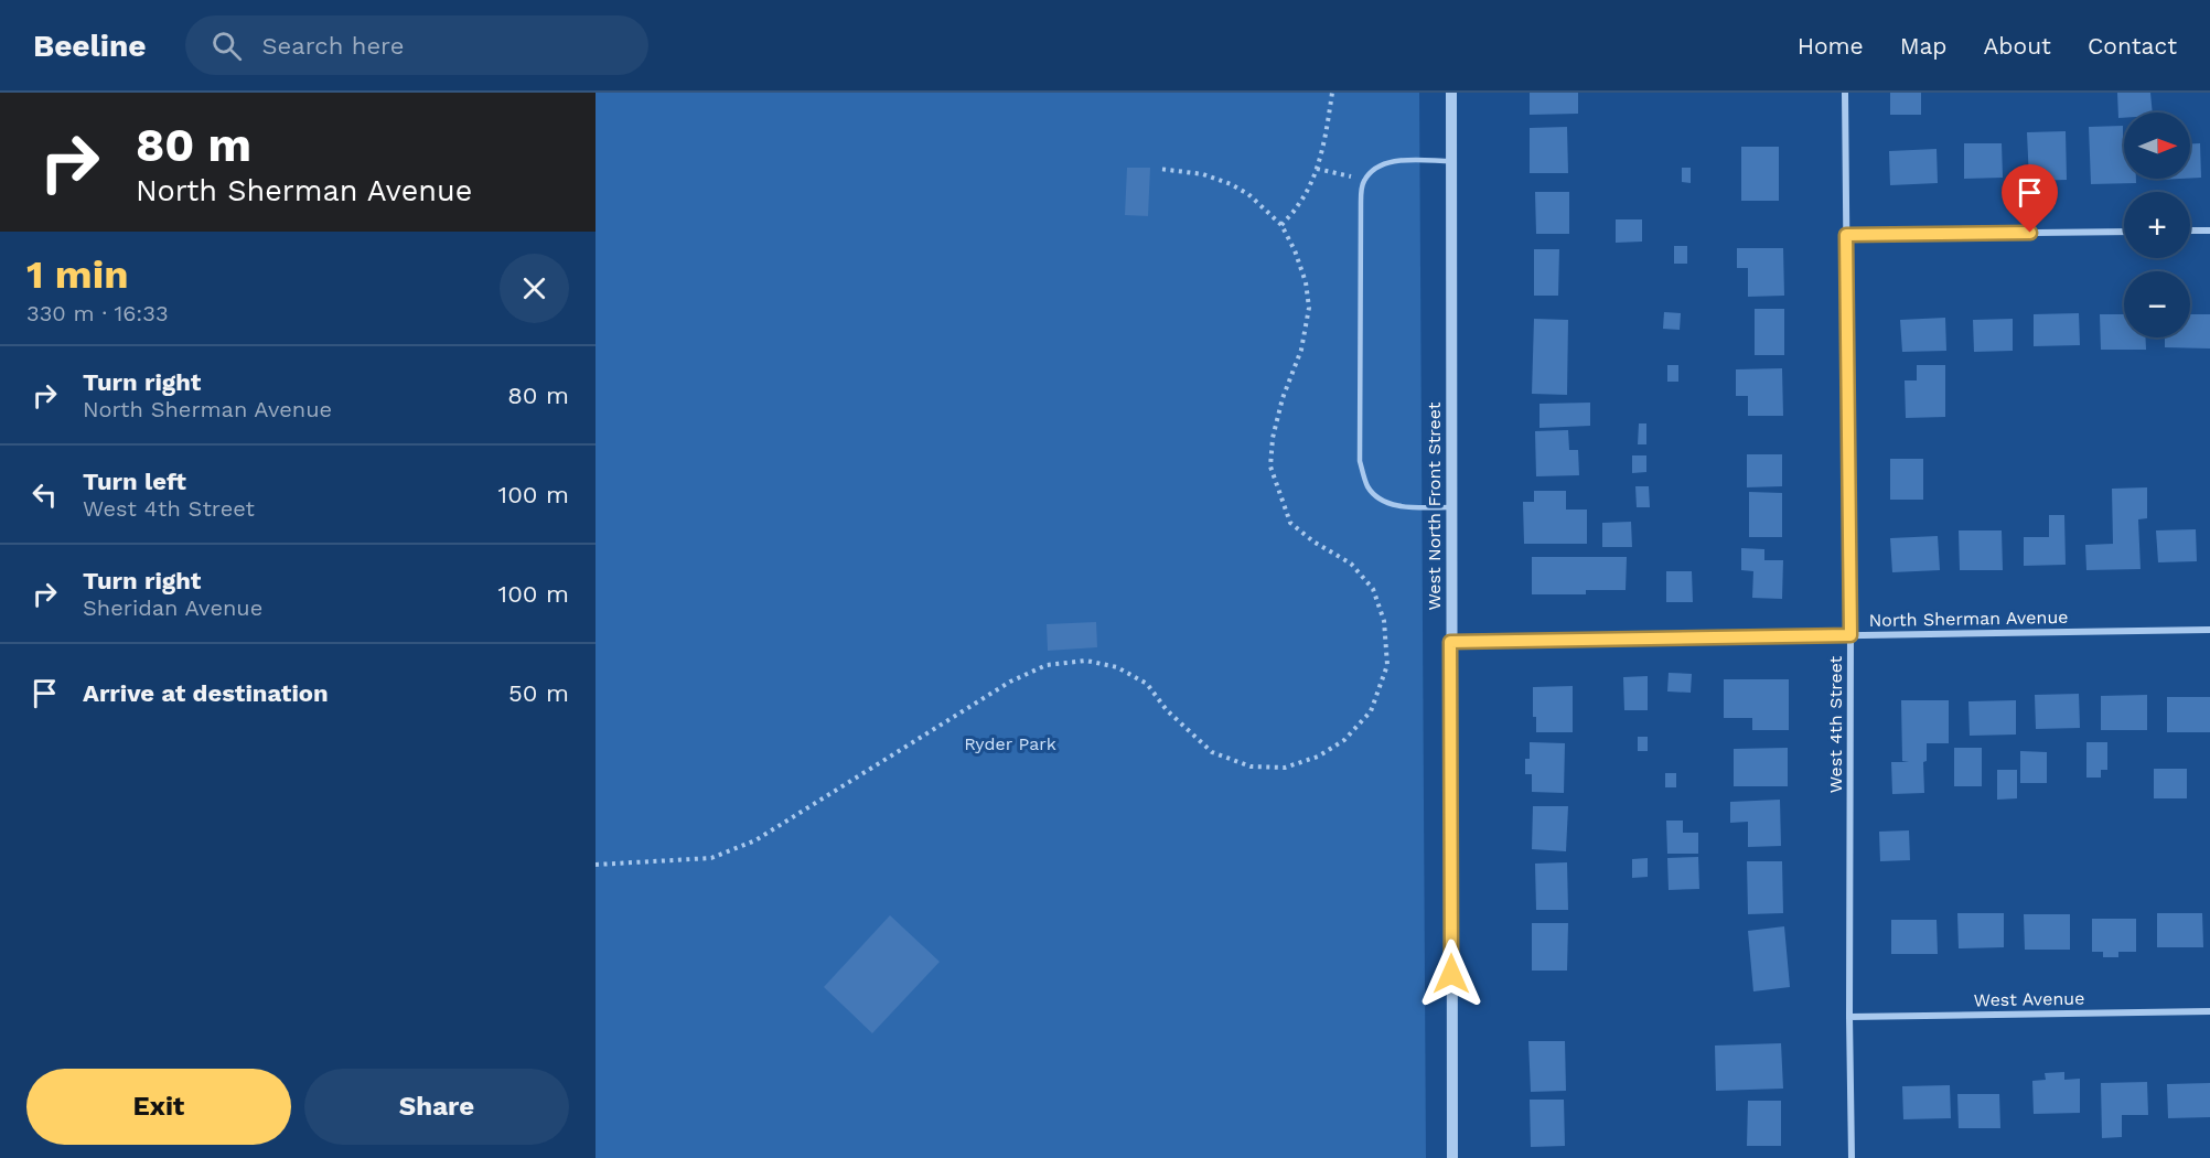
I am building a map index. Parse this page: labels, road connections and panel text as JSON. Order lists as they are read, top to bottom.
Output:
{
  "streets": {
    "street": [
      "West North Front Street",
      "North Sherman Avenue",
      "West 4th Street",
      "West Avenue"
    ]
  },
  "crossings": [
    ["West North Front Street", "North Sherman Avenue"],
    ["North Sherman Avenue", "West 4th Street"],
    ["West 4th Street", "West Avenue"]
  ],
  "parks": ["Ryder Park"],
  "north": "right",
  "page": {
    "header": "Beeline",
    "search": "Search here",
    "nav": [
      "Home",
      "Map",
      "About",
      "Contact"
    ],
    "turn": ["80 m", "North Sherman Avenue"],
    "map_buttons": ["+", "−"],
    "heading": ["1 min", "330 m · 16:33"],
    "list": [
      {
        "name": "Turn right",
        "note": "North Sherman Avenue",
        "value": "80 m"
      },
      {
        "name": "Turn left",
        "note": "West 4th Street",
        "value": "100 m"
      },
      {
        "name": "Turn right",
        "note": "Sheridan Avenue",
        "value": "100 m"
      },
      {
        "name": "Arrive at destination",
        "value": "50 m"
      }
    ],
    "buttons": ["Exit", "Share"]
  }
}
